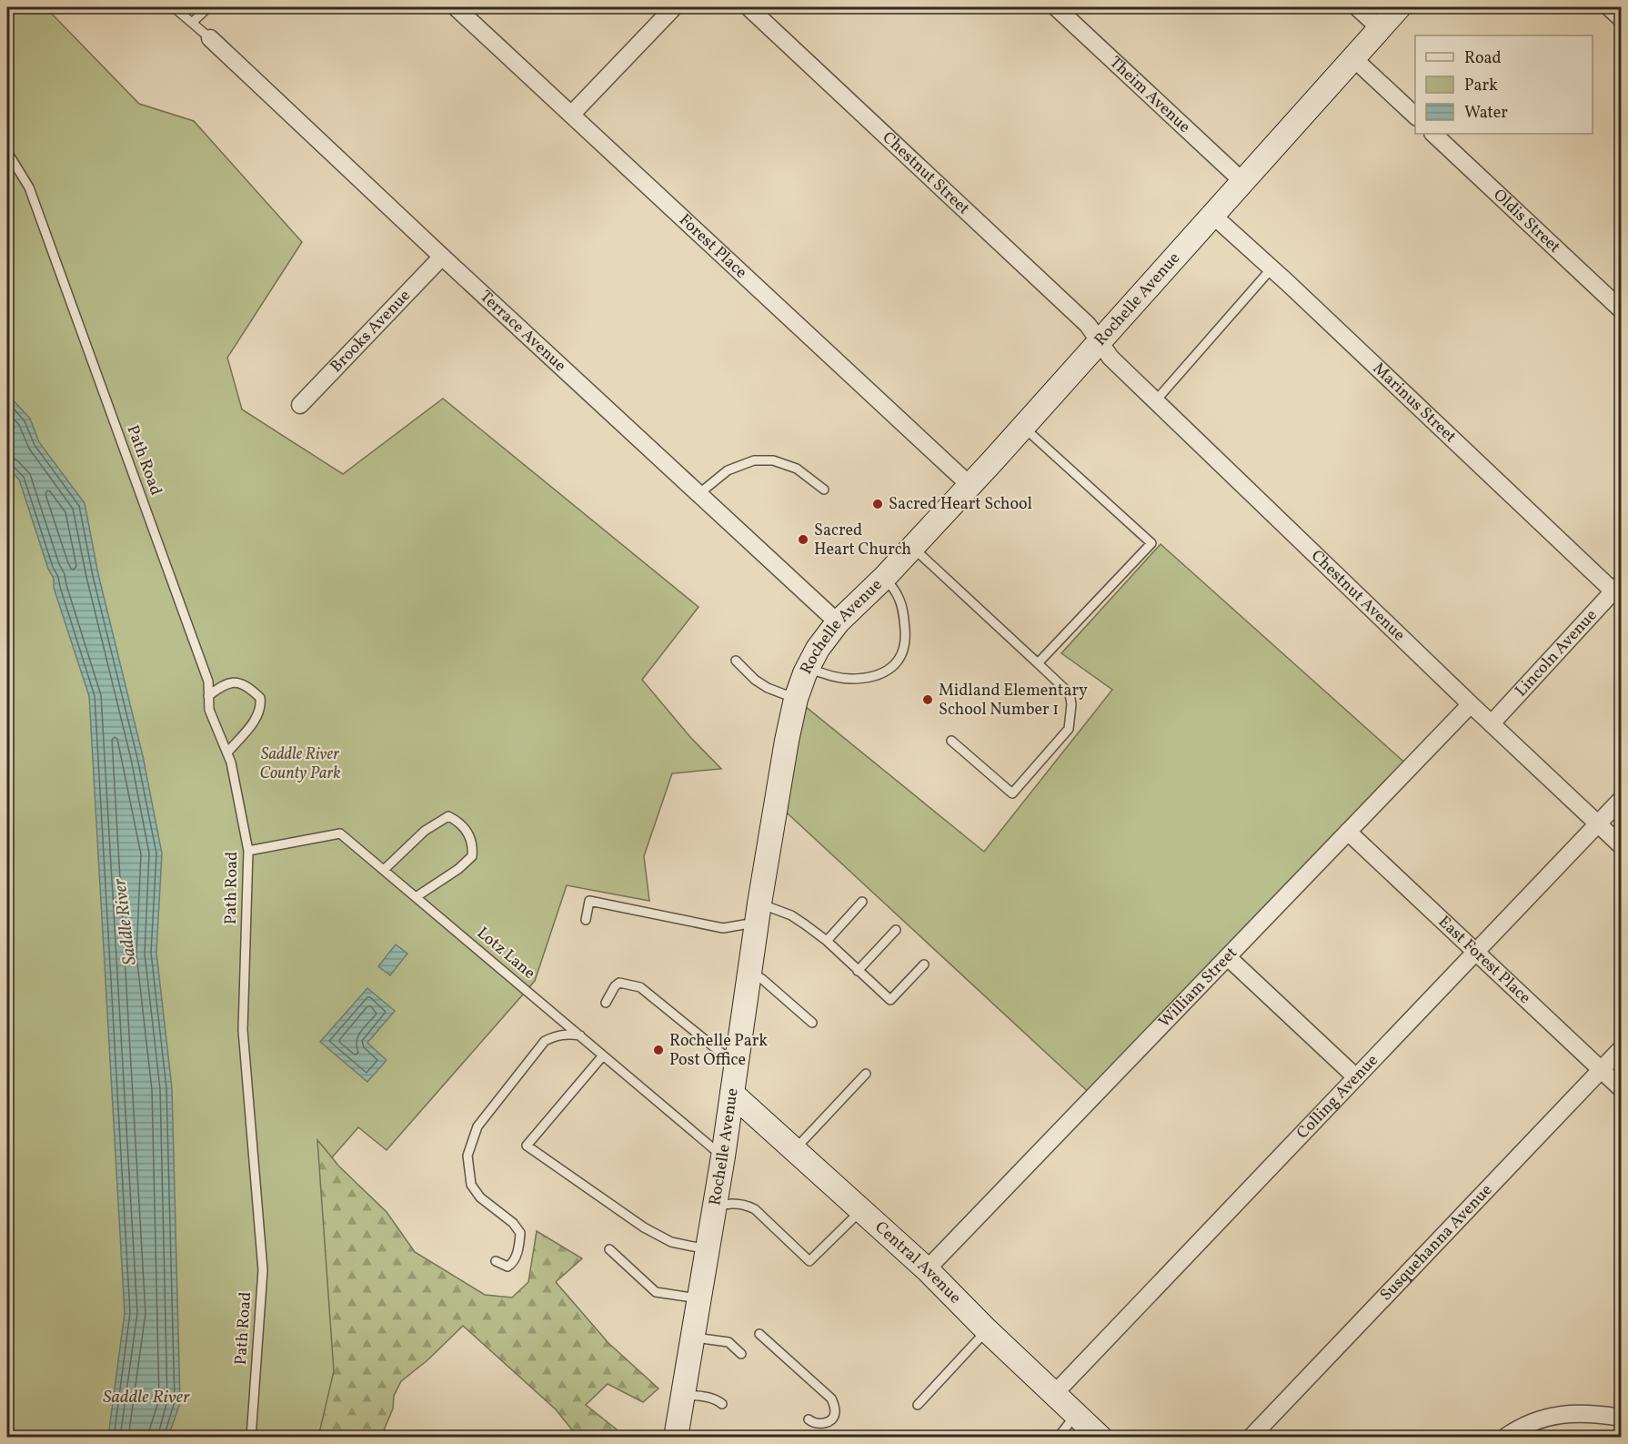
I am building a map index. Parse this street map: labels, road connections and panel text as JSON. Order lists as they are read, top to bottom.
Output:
{
  "streets": {
    "street": [
      "Theim Avenue",
      "Chestnut Street",
      "Oldis Street",
      "Forest Place",
      "Rochelle Avenue",
      "Brooks Avenue",
      "Terrace Avenue",
      "Marinus Street",
      "Chestnut Avenue",
      "Lincoln Avenue",
      "East Forest Place",
      "William Street",
      "Colling Avenue",
      "Susquehanna Avenue",
      "Central Avenue"
    ],
    "lane": ["Path Road", "Lotz Lane"]
  },
  "crossings": [
    ["Theim Avenue", "Rochelle Avenue"],
    ["Chestnut Street", "Rochelle Avenue"],
    ["Chestnut Street", "Chestnut Avenue"],
    ["Forest Place", "Rochelle Avenue"],
    ["Rochelle Avenue", "Terrace Avenue"],
    ["Rochelle Avenue", "Marinus Street"],
    ["Rochelle Avenue", "Chestnut Avenue"],
    ["Rochelle Avenue", "Lotz Lane"],
    ["Rochelle Avenue", "Central Avenue"],
    ["Brooks Avenue", "Terrace Avenue"],
    ["Marinus Street", "Lincoln Avenue"],
    ["Path Road", "Lotz Lane"],
    ["Chestnut Avenue", "Lincoln Avenue"],
    ["Chestnut Avenue", "William Street"],
    ["Chestnut Avenue", "Colling Avenue"],
    ["East Forest Place", "William Street"],
    ["East Forest Place", "Colling Avenue"],
    ["East Forest Place", "Susquehanna Avenue"],
    ["William Street", "Central Avenue"],
    ["Colling Avenue", "Central Avenue"]
  ],
  "water": ["Saddle River"],
  "parks": ["Saddle River County Park"],
  "places": [
    "Sacred Heart School",
    "Sacred Heart Church",
    "Midland Elementary School Number 1",
    "Rochelle Park Post Office"
  ],
  "legend": ["Road", "Park", "Water"]
}
